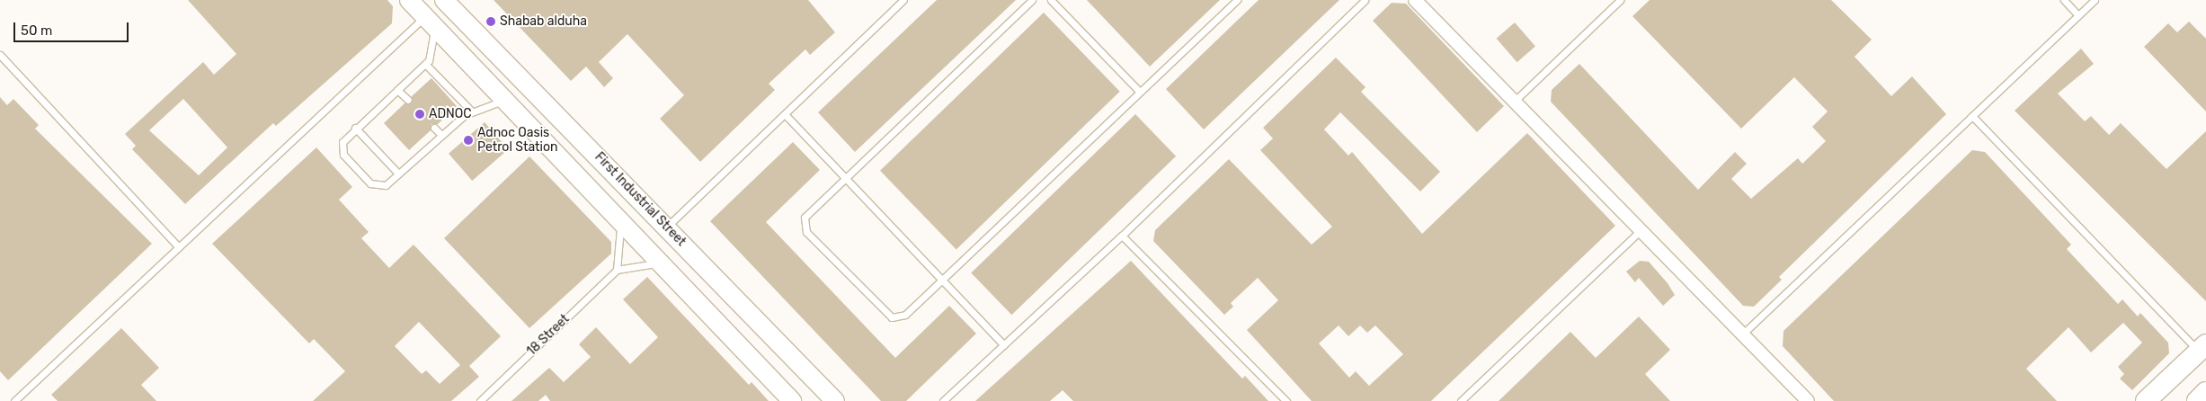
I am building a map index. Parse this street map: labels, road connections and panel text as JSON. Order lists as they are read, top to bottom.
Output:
{
  "streets": {
    "main road": ["First Industrial Street"],
    "lane": ["18 Street"]
  },
  "places": ["Shabab alduha", "ADNOC", "Adnoc Oasis Petrol Station"],
  "scale_bar": "50 m"
}
